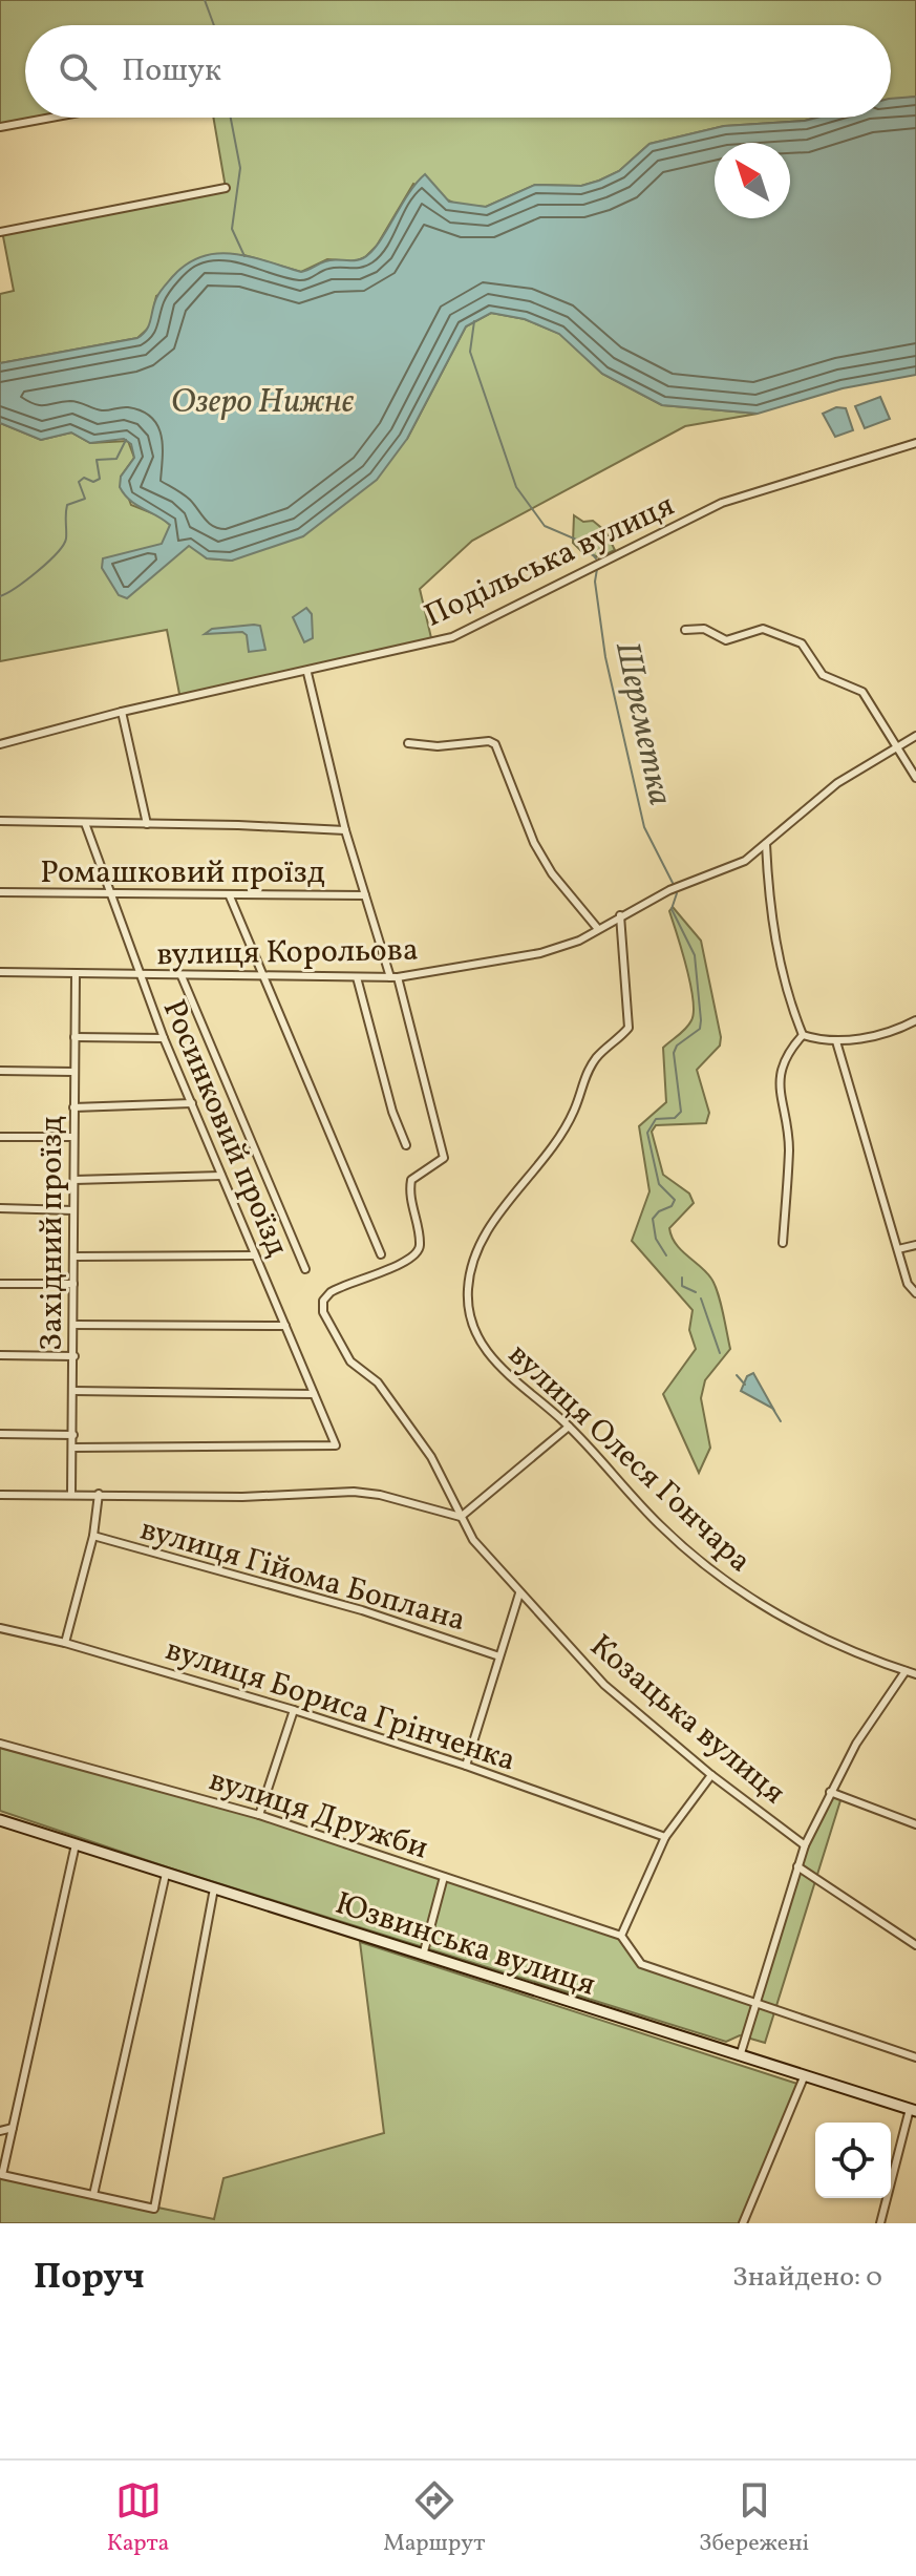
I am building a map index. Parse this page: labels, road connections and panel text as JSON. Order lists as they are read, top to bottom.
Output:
{
  "streets": {
    "main road": ["Юзвинська вулиця"],
    "street": [
      "Подільська вулиця",
      "Ромашковий проїзд",
      "вулиця Корольова",
      "Росинковий проїзд",
      "Західний проїзд",
      "вулиця Олеся Гончара",
      "вулиця Гійома Боплана",
      "вулиця Бориса Грінченка",
      "Козацька вулиця",
      "вулиця Дружби"
    ]
  },
  "crossings": [
    ["Подільська вулиця", "Козацька вулиця"],
    ["Ромашковий проїзд", "Росинковий проїзд"],
    ["Ромашковий проїзд", "Козацька вулиця"],
    ["вулиця Корольова", "Росинковий проїзд"],
    ["вулиця Корольова", "Західний проїзд"],
    ["вулиця Корольова", "вулиця Олеся Гончара"],
    ["вулиця Корольова", "Козацька вулиця"],
    ["Росинковий проїзд", "Західний проїзд"]
  ],
  "water": ["Озеро Нижнє", "Шереметка"],
  "north": "top left",
  "page": {
    "search": "Пошук",
    "heading": ["Поруч", "Знайдено: 0"],
    "nav": ["Карта", "Маршрут", "Збережені"]
  }
}
